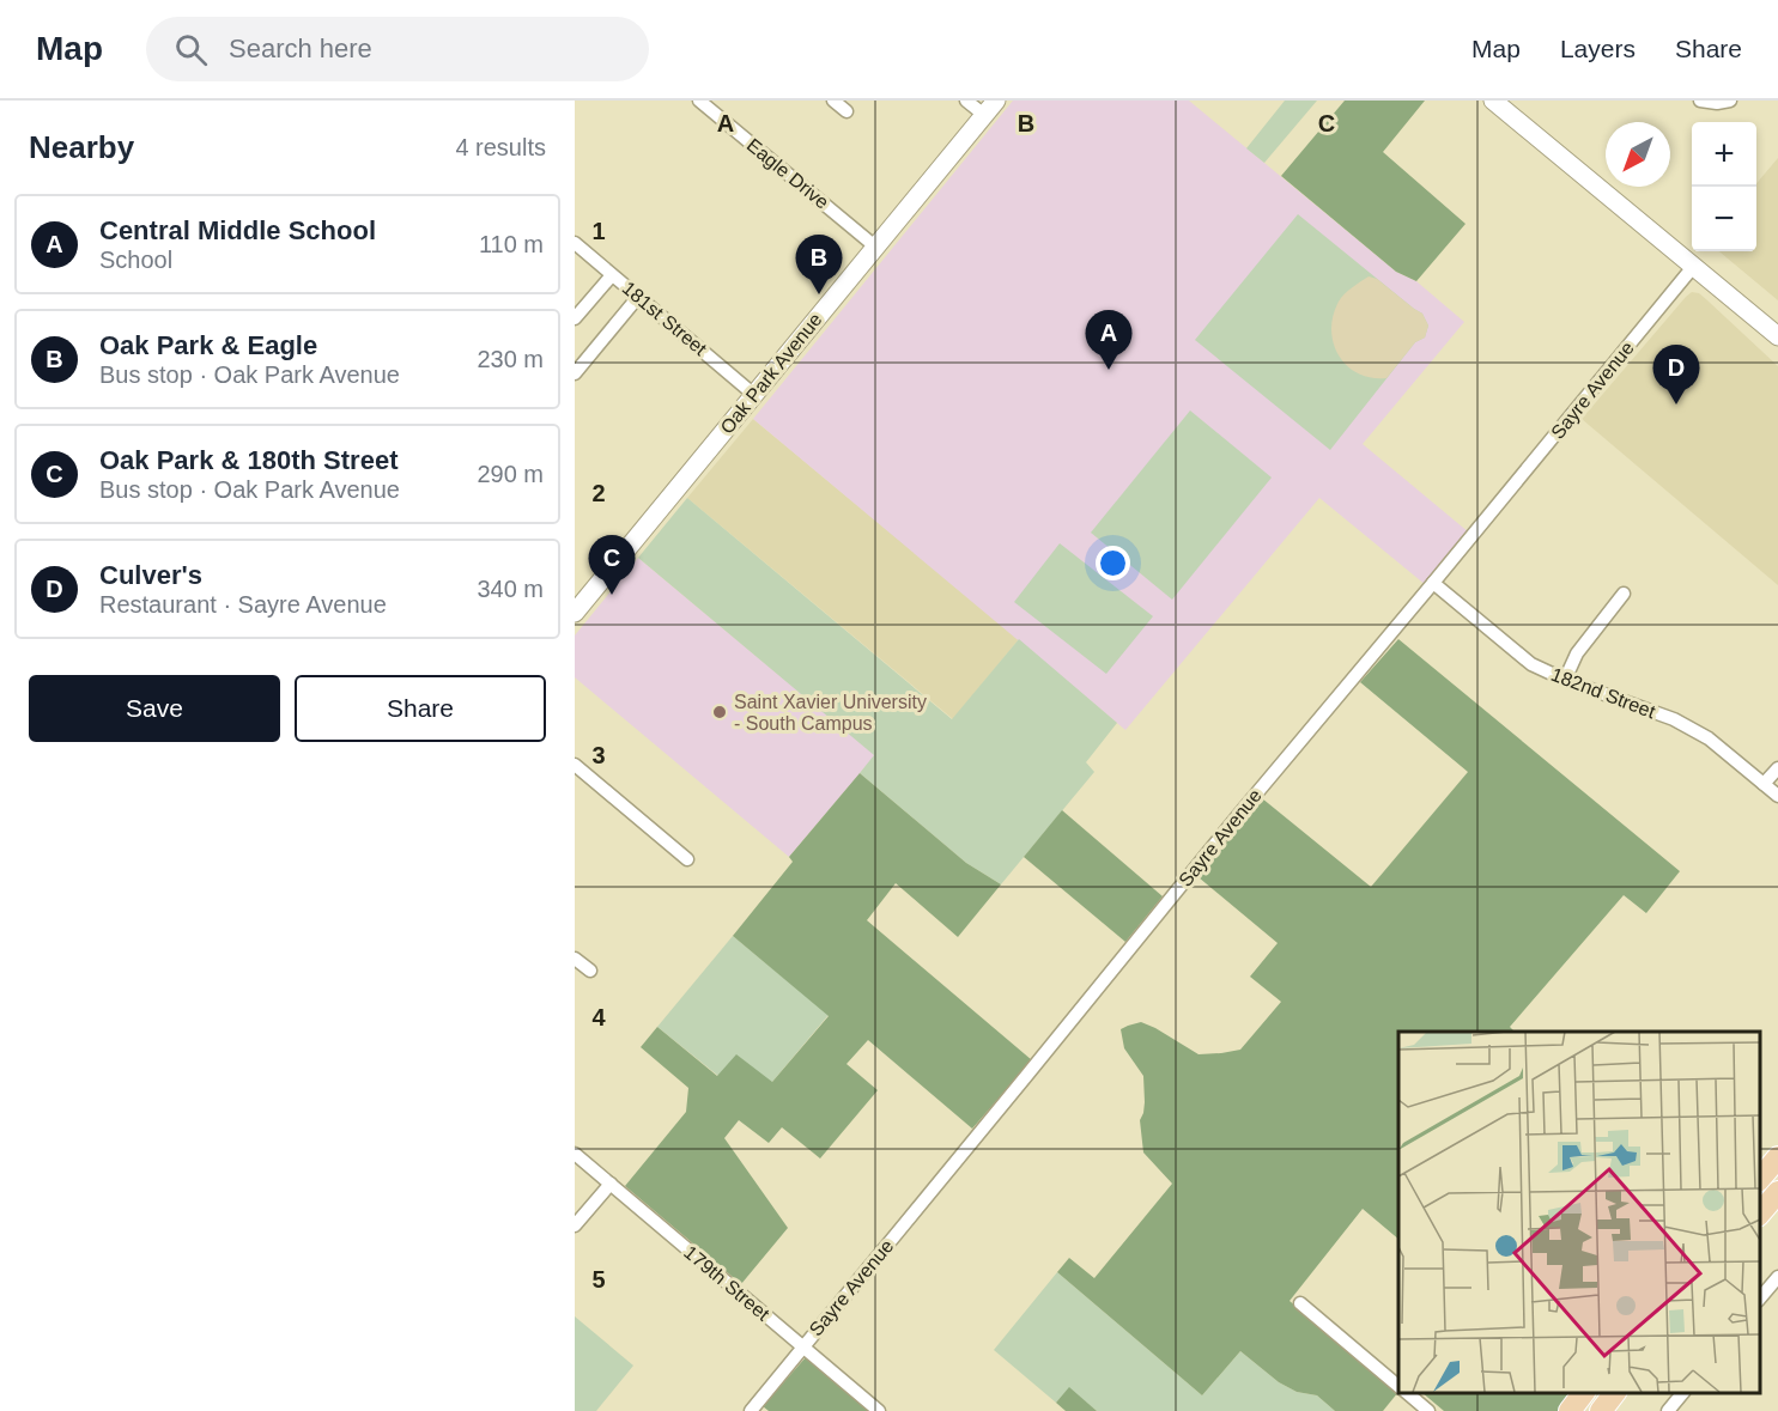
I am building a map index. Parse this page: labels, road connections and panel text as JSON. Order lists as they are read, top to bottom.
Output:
{
  "streets": {
    "street": [
      "Eagle Drive",
      "181st Street",
      "Oak Park Avenue",
      "Sayre Avenue",
      "182nd Street",
      "179th Street"
    ]
  },
  "crossings": [
    ["Eagle Drive", "Oak Park Avenue"],
    ["181st Street", "Oak Park Avenue"],
    ["Sayre Avenue", "182nd Street"],
    ["Sayre Avenue", "179th Street"]
  ],
  "places": ["Saint Xavier University - South Campus"],
  "north": "bottom left",
  "page": {
    "header": "Map",
    "search": "Search here",
    "nav": ["Map", "Layers", "Share"],
    "heading": ["Nearby", "4 results"],
    "map_buttons": ["+", "−"],
    "list": [
      {
        "mark": "A",
        "name": "Central Middle School",
        "note": "School",
        "value": "110 m"
      },
      {
        "mark": "B",
        "name": "Oak Park & Eagle",
        "note": "Bus stop · Oak Park Avenue",
        "value": "230 m"
      },
      {
        "mark": "C",
        "name": "Oak Park & 180th Street",
        "note": "Bus stop · Oak Park Avenue",
        "value": "290 m"
      },
      {
        "mark": "D",
        "name": "Culver's",
        "note": "Restaurant · Sayre Avenue",
        "value": "340 m"
      }
    ],
    "pins": [
      "B",
      "A",
      "D",
      "C"
    ],
    "buttons": ["Save", "Share"]
  },
  "grid": {
    "columns": ["A", "B", "C"],
    "rows": [
      "1",
      "2",
      "3",
      "4",
      "5"
    ]
  }
}
